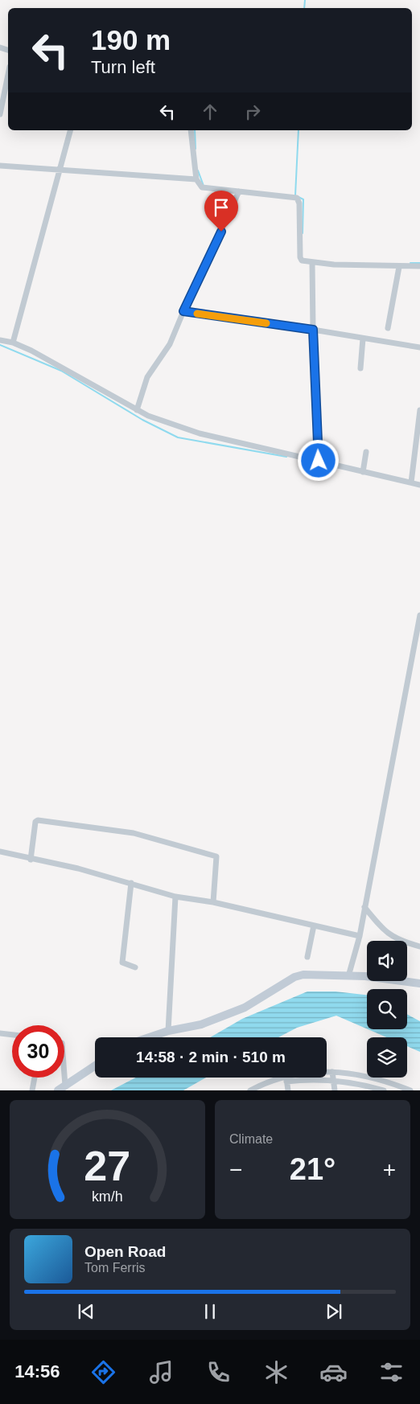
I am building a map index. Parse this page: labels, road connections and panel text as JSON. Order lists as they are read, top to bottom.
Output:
{
  "page": {
    "turn": ["190 m", "Turn left"],
    "limit": "30",
    "trip": "14:58 · 2 min · 510 m",
    "tile": "Climate",
    "heat": ["−", "21°", "+"],
    "song": ["Open Road", "Tom Ferris"],
    "tabs": "14:56",
    "gauge": ["27", "km/h"]
  }
}
